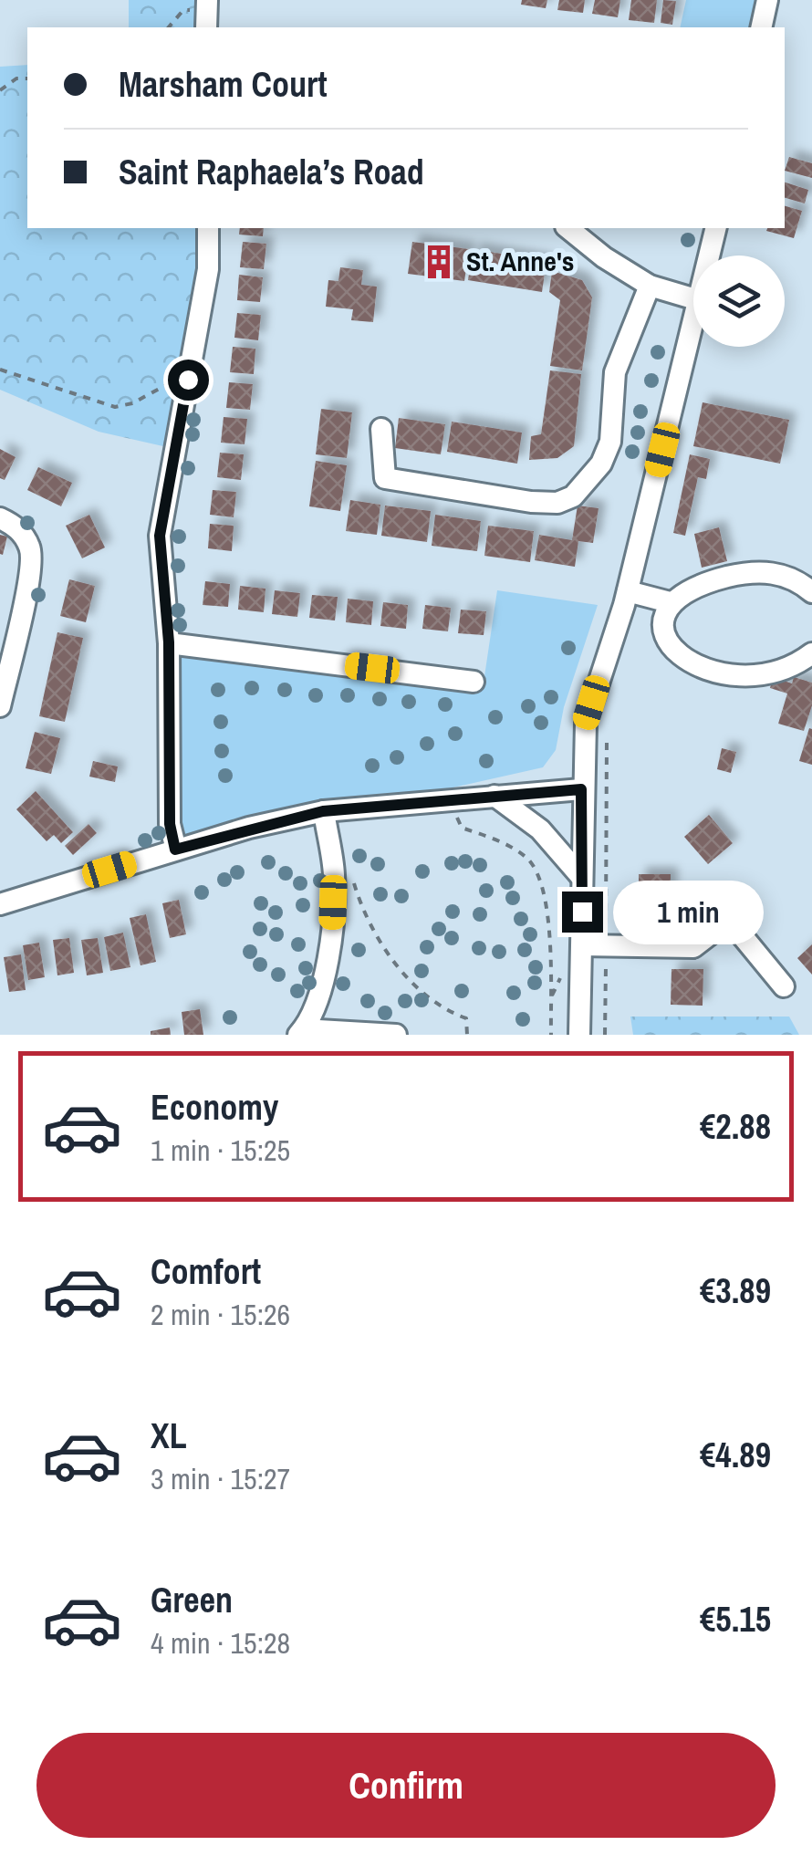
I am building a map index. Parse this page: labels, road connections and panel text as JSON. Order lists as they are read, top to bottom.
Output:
{
  "places": {
    "building": ["St. Anne's"]
  },
  "page": {
    "banner": ["Marsham Court", "Saint Raphaela’s Road"],
    "bubble": "1 min",
    "list": [
      {
        "name": "Economy",
        "note": "1 min · 15:25",
        "value": "€2.88"
      },
      {
        "name": "Comfort",
        "note": "2 min · 15:26",
        "value": "€3.89"
      },
      {
        "name": "XL",
        "note": "3 min · 15:27",
        "value": "€4.89"
      },
      {
        "name": "Green",
        "note": "4 min · 15:28",
        "value": "€5.15"
      }
    ],
    "buttons": "Confirm"
  }
}
